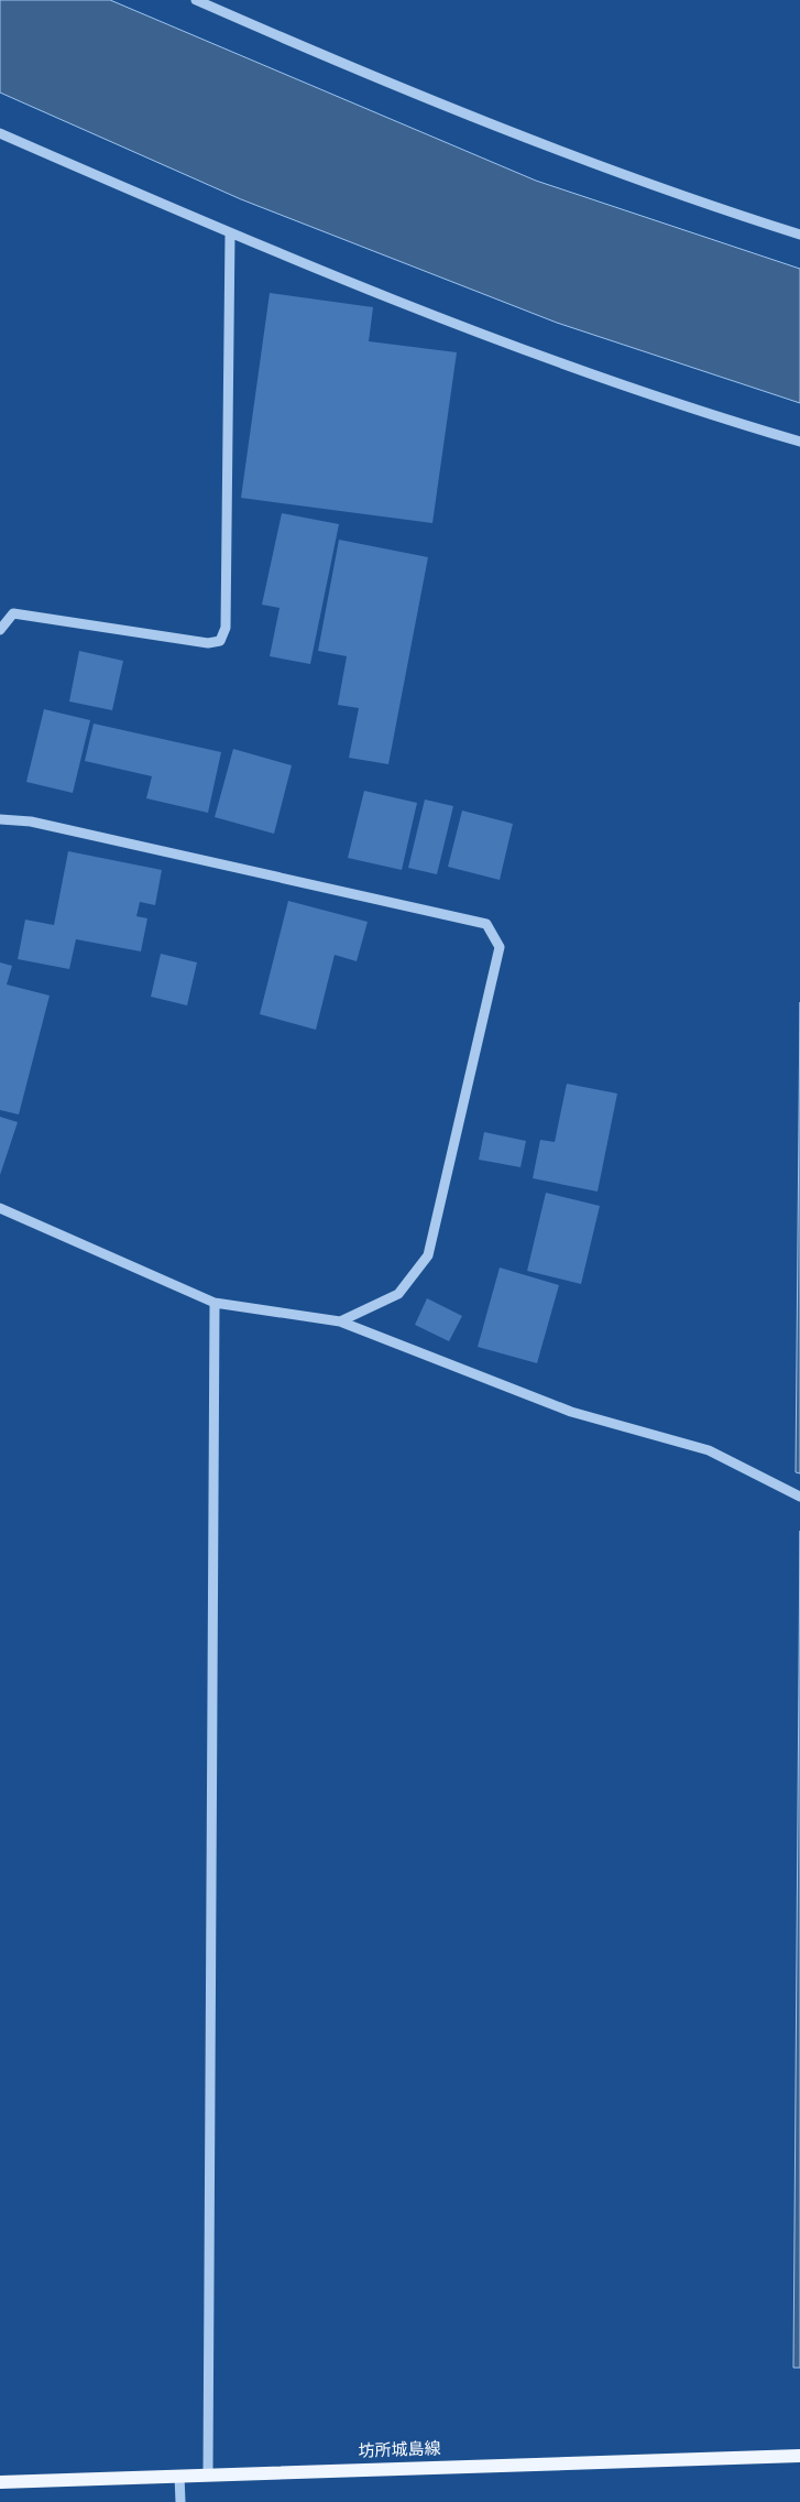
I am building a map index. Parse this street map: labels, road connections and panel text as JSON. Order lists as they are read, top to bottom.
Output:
{
  "streets": {
    "main road": ["坊所城島線"]
  }
}
